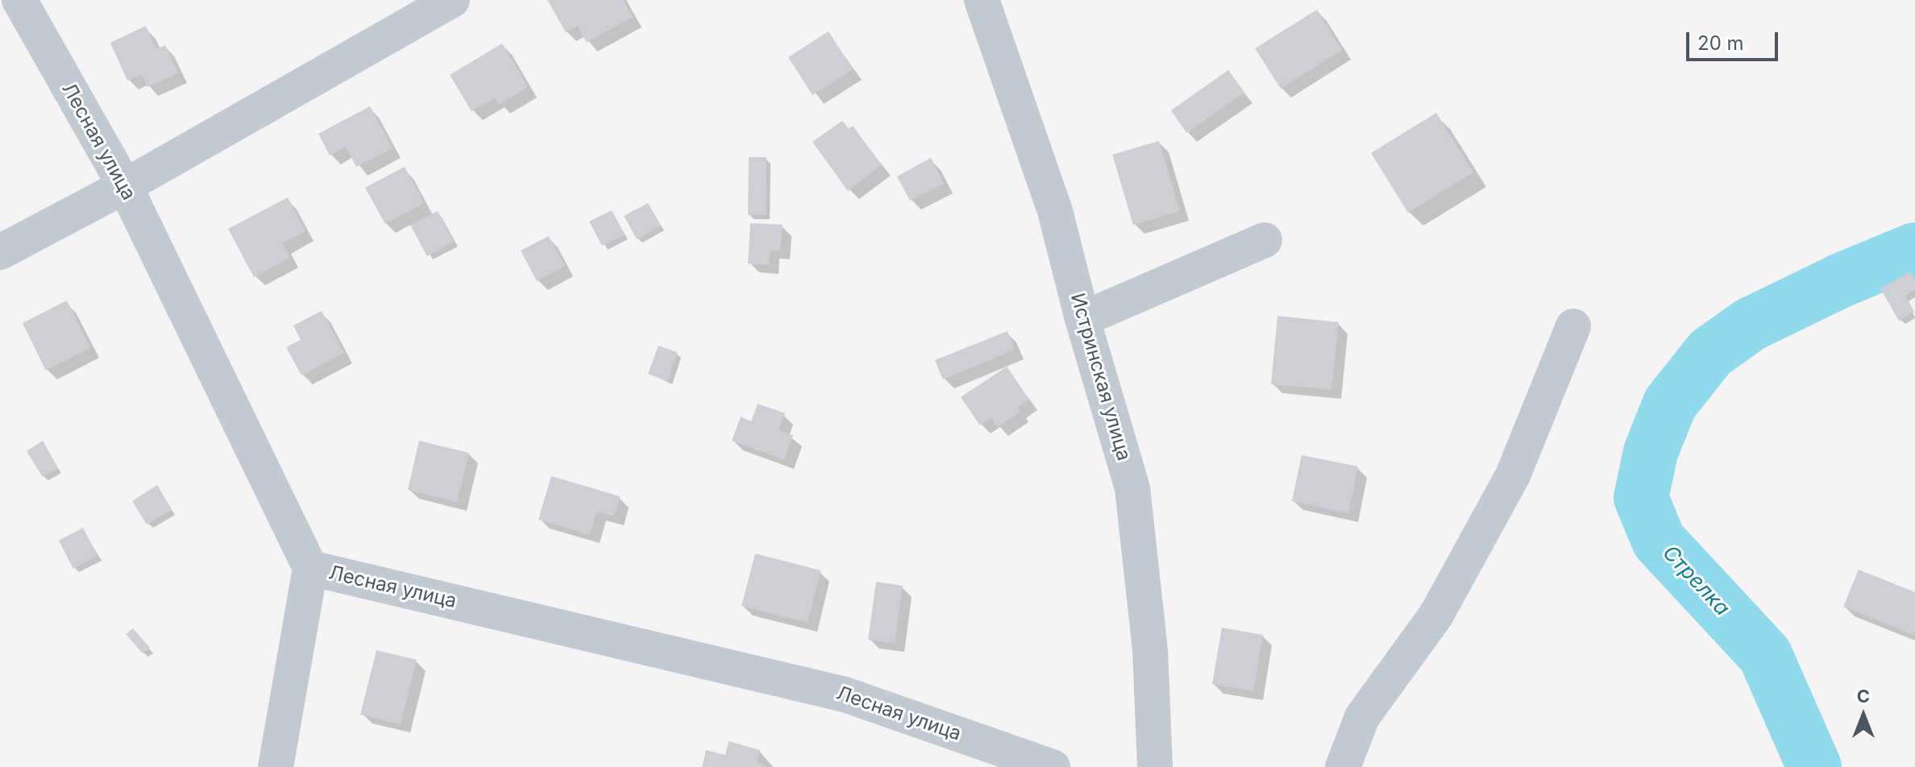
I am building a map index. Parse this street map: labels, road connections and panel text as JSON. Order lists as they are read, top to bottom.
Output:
{
  "streets": {
    "street": ["Лесная улица", "Истринская улица"]
  },
  "water": ["Стрелка"],
  "scale_bar": "20 m",
  "north": "top"
}
